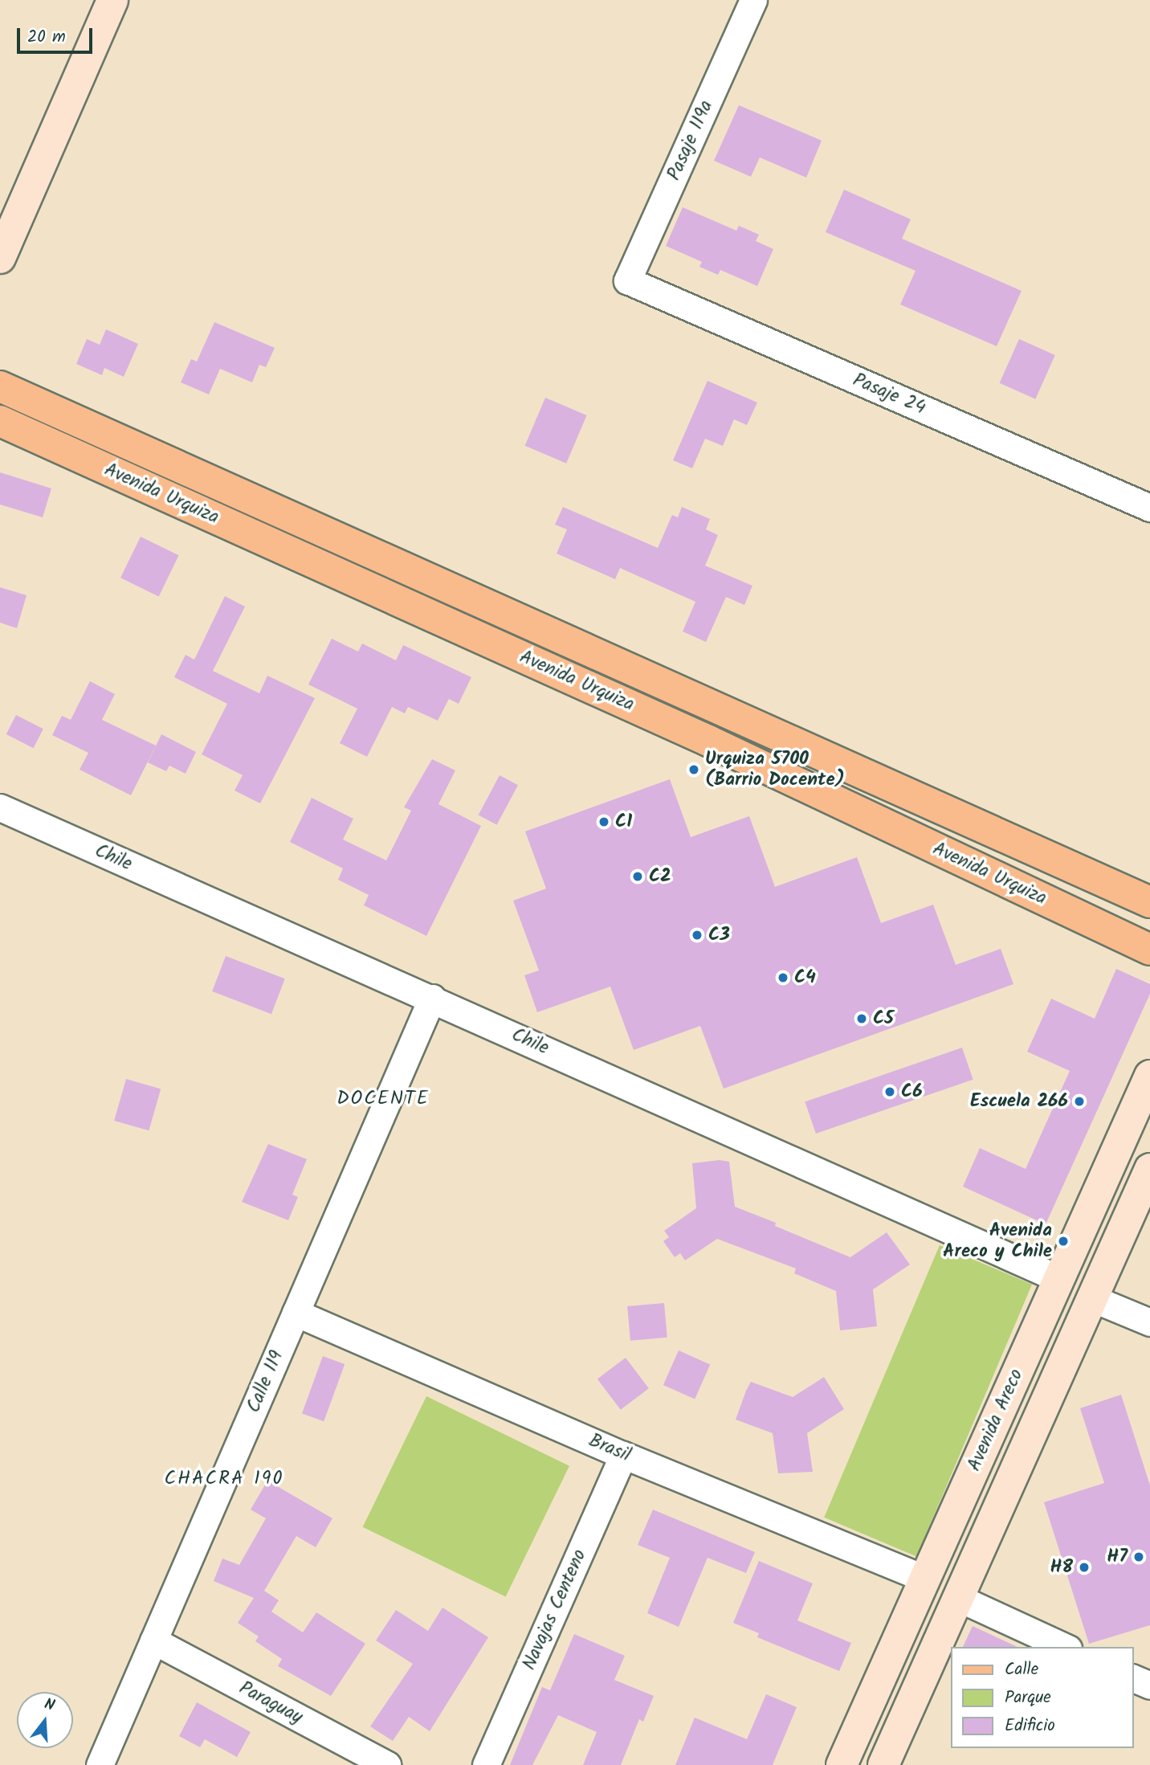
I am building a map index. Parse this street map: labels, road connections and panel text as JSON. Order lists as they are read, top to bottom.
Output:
{
  "streets": {
    "main road": ["Avenida Urquiza", "Avenida Areco"],
    "street": [
      "Pasaje 119a",
      "Pasaje 24",
      "Chile",
      "Calle 119",
      "Brasil",
      "Navajas Centeno",
      "Paraguay"
    ]
  },
  "crossings": [
    ["Pasaje 119a", "Pasaje 24"],
    ["Chile", "Calle 119"],
    ["Chile", "Avenida Areco"],
    ["Calle 119", "Brasil"],
    ["Calle 119", "Paraguay"],
    ["Avenida Areco", "Brasil"],
    ["Brasil", "Navajas Centeno"]
  ],
  "districts": ["DOCENTE", "CHACRA 190"],
  "places": [
    "Urquiza 5700 (Barrio Docente)",
    "C1",
    "C2",
    "C3",
    "C4",
    "C5",
    "C6",
    "Escuela 266",
    "Avenida Areco y Chile",
    "H7",
    "H8"
  ],
  "legend": ["Calle", "Parque", "Edificio"],
  "scale_bar": "20 m",
  "north": "top"
}
